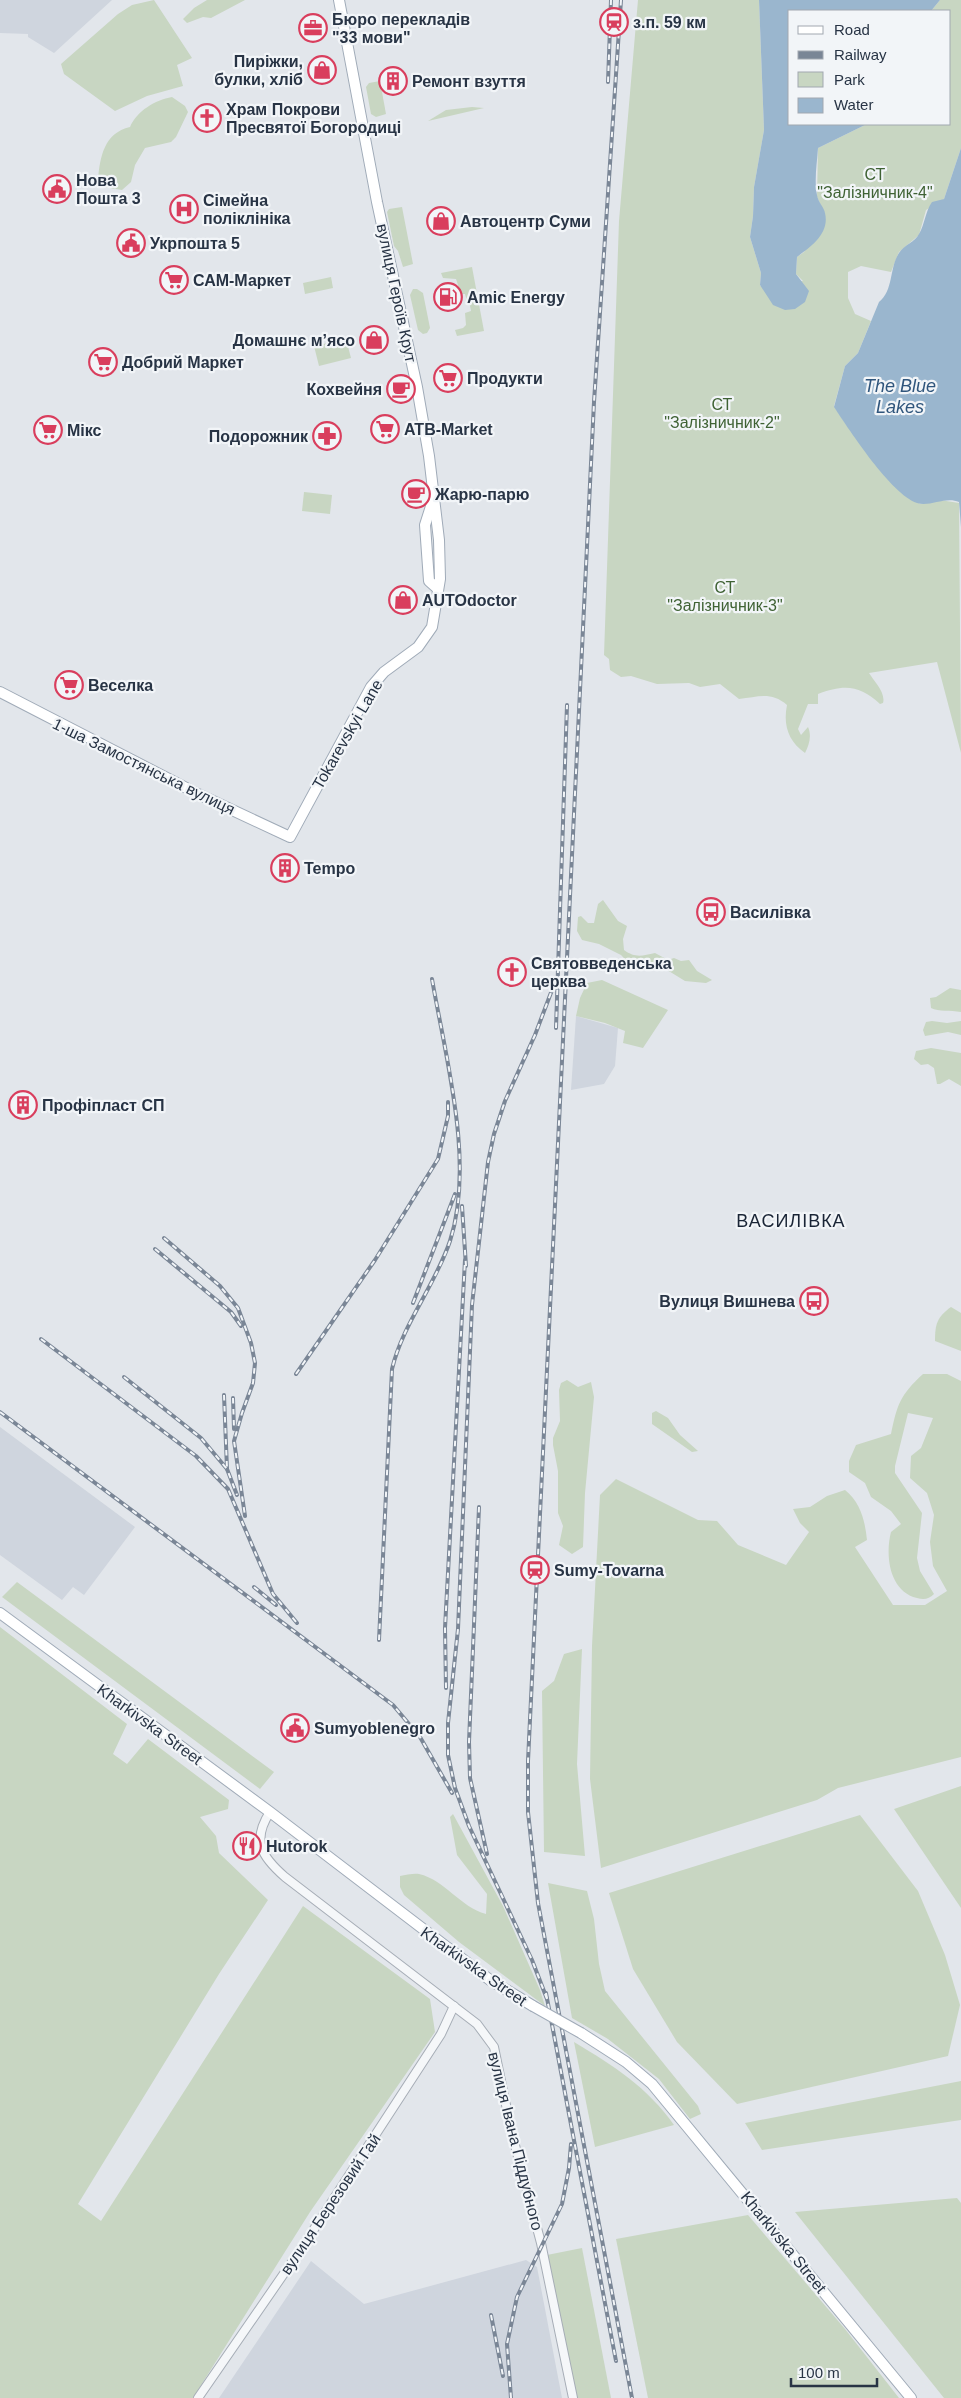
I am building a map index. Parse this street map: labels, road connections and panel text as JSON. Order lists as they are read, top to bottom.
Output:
{
  "streets": {
    "main road": [
      "вулиця Героїв Крут",
      "Tokarevskyi Lane",
      "1-ша Замостянська вулиця",
      "Kharkivska Street"
    ],
    "street": ["вулиця Івана Піддубного", "вулиця Березовий Гай"]
  },
  "crossings": [
    ["вулиця Героїв Крут", "Tokarevskyi Lane"],
    ["Tokarevskyi Lane", "1-ша Замостянська вулиця"],
    ["Kharkivska Street", "вулиця Івана Піддубного"],
    ["вулиця Івана Піддубного", "вулиця Березовий Гай"]
  ],
  "districts": ["ВАСИЛІВКА"],
  "water": ["The Blue Lakes"],
  "parks": ["СТ \"Залізничник-4\"", "СТ \"Залізничник-2\"", "СТ \"Залізничник-3\""],
  "places": {
    "station": ["з.п. 59 км", "Sumy-Tovarna"],
    "office": ["Бюро перекладів \"33 мови\""],
    "shop": [
      "Пиріжки, булки, хліб",
      "Автоцентр Суми",
      "Домашнє м’ясо",
      "AUTOdoctor"
    ],
    "building": ["Ремонт взуття", "Tempo", "Профіпласт СП"],
    "church": ["Храм Покрови Пресвятої Богородиці", "Святовведенська церква"],
    "public building": ["Нова Пошта 3", "Укрпошта 5", "Sumyoblenegro"],
    "hospital": ["Сімейна поліклініка"],
    "supermarket": [
      "САМ-Маркет",
      "Добрий Маркет",
      "Продукти",
      "ATB-Market",
      "Мікс",
      "Веселка"
    ],
    "fuel station": ["Amic Energy"],
    "cafe": ["Кохвейня", "Жарю-парю"],
    "pharmacy": ["Подорожник"],
    "bus stop": ["Василівка", "Вулиця Вишнева"],
    "restaurant": ["Hutorok"]
  },
  "legend": [
    "Road",
    "Railway",
    "Park",
    "Water"
  ],
  "scale_bar": "100 m"
}
